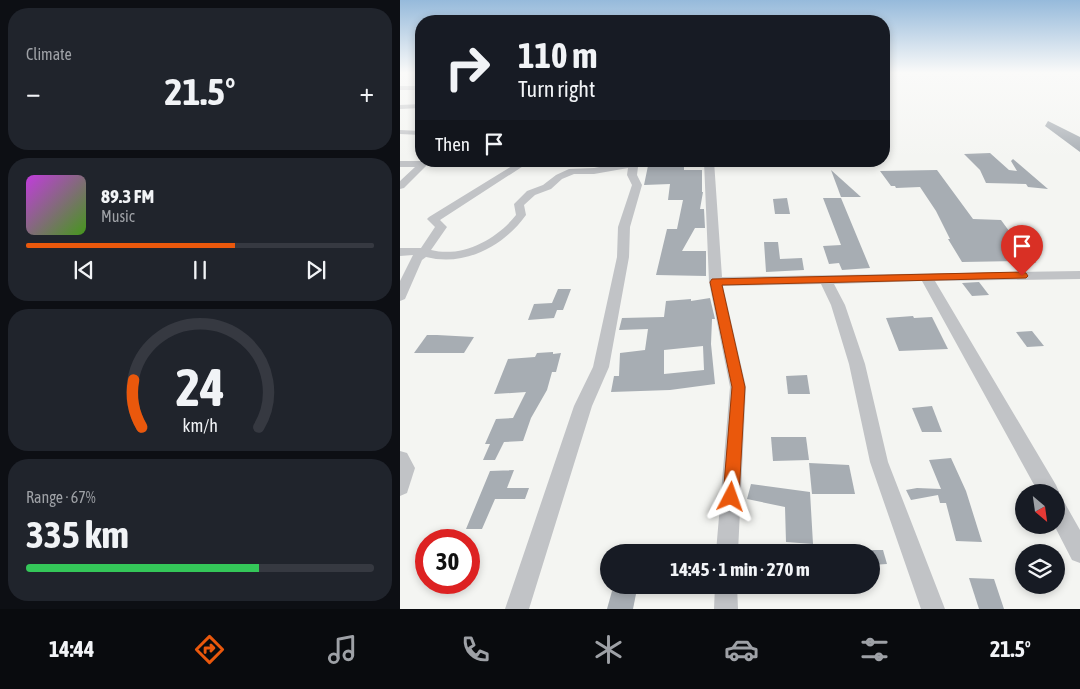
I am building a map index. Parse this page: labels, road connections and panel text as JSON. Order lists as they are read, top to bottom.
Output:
{
  "north": "bottom right",
  "page": {
    "tile": [
      "Climate",
      ["Range · 67%", "335 km"]
    ],
    "turn": ["110 m", "Turn right"],
    "heat": ["−", "21.5°", "+"],
    "then": "Then",
    "song": ["89.3 FM", "Music"],
    "limit": "30",
    "trip": "14:45 · 1 min · 270 m",
    "tabs": ["14:44", "21.5°"],
    "gauge": ["24", "km/h"]
  }
}
